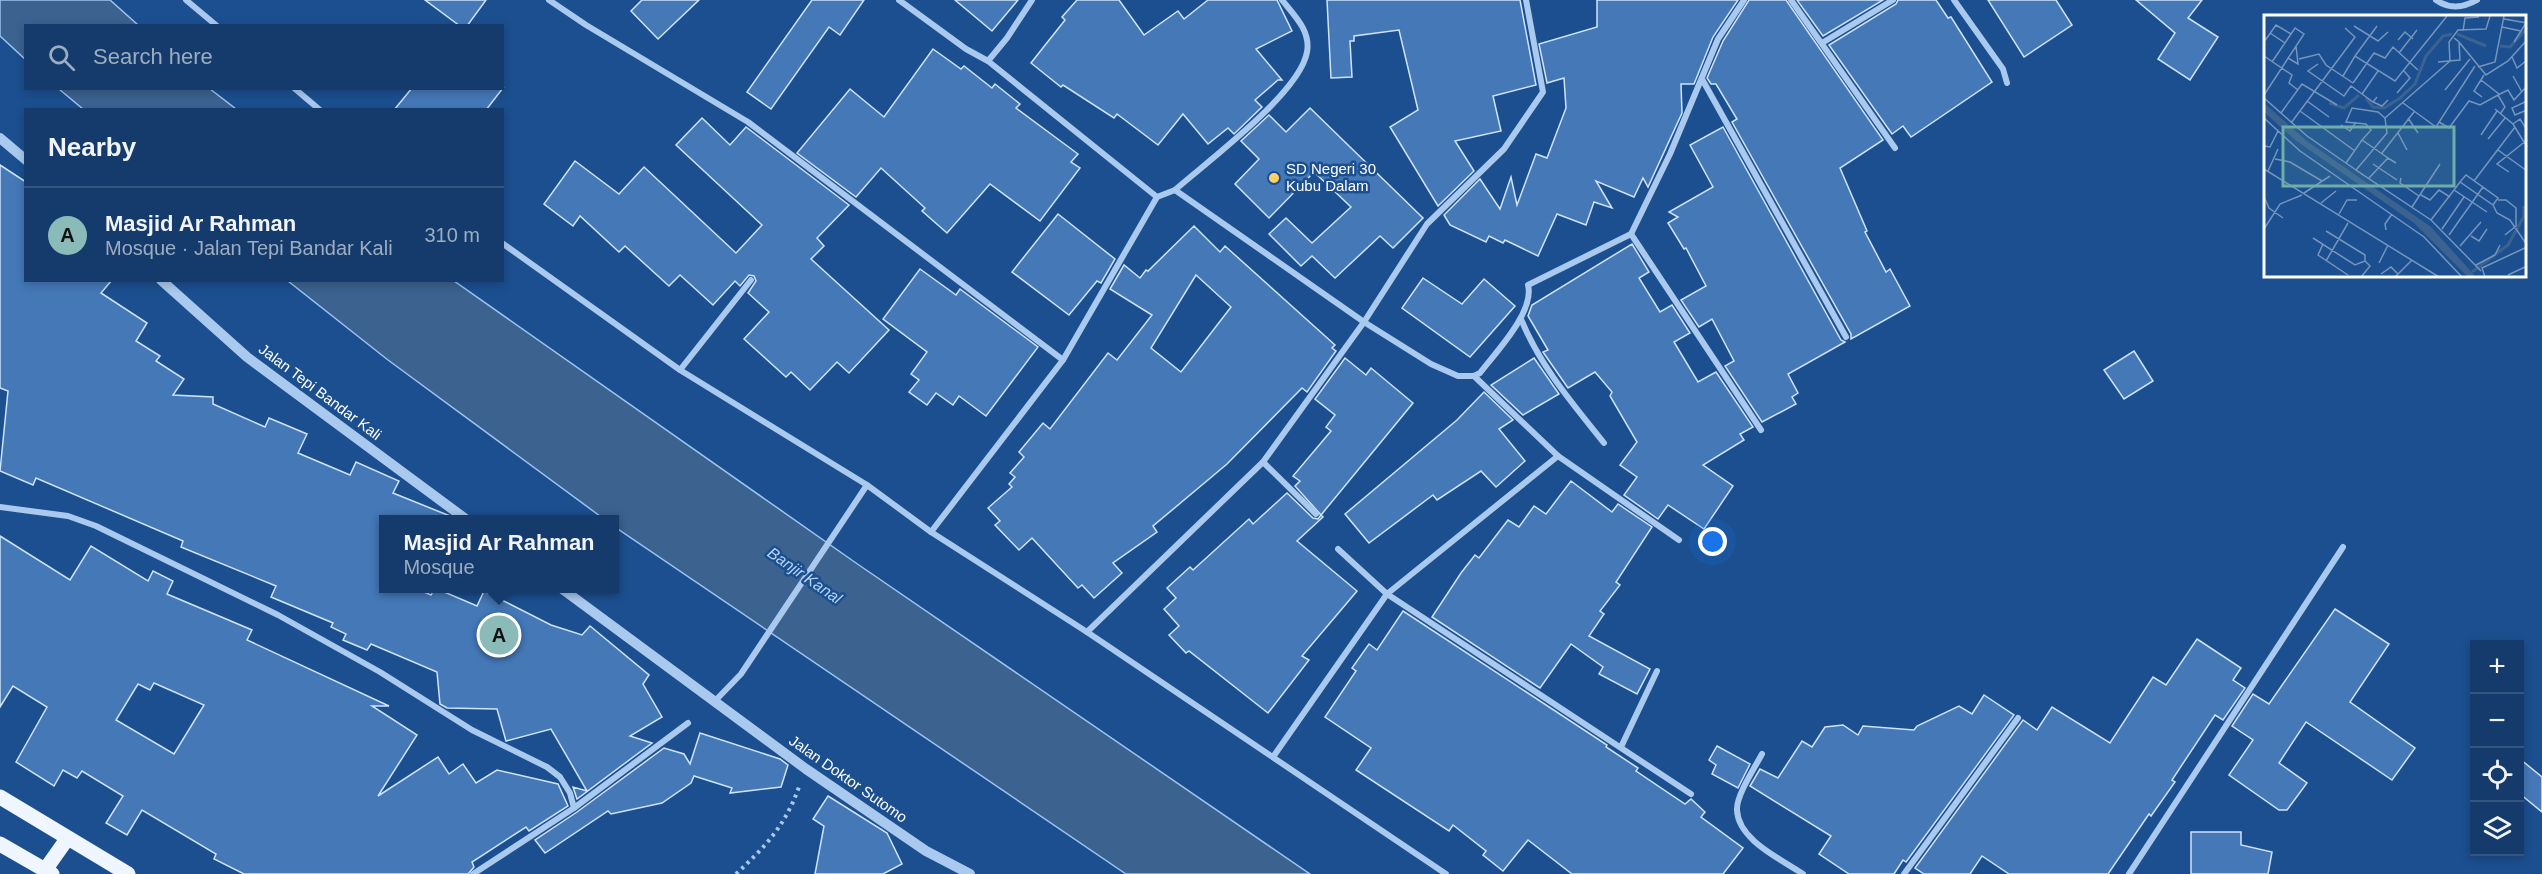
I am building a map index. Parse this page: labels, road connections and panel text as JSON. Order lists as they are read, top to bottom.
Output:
{
  "streets": {
    "street": ["Jalan Tepi Bandar Kali", "Jalan Doktor Sutomo"]
  },
  "water": ["Banjir Kanal"],
  "places": ["SD Negeri 30 Kubu Dalam"],
  "page": {
    "search": "Search here",
    "heading": "Nearby",
    "list": [
      {
        "mark": "A",
        "name": "Masjid Ar Rahman",
        "note": "Mosque · Jalan Tepi Bandar Kali",
        "value": "310 m"
      }
    ],
    "popup": ["Masjid Ar Rahman", "Mosque"],
    "pins": "A",
    "map_buttons": ["+", "−"]
  }
}
